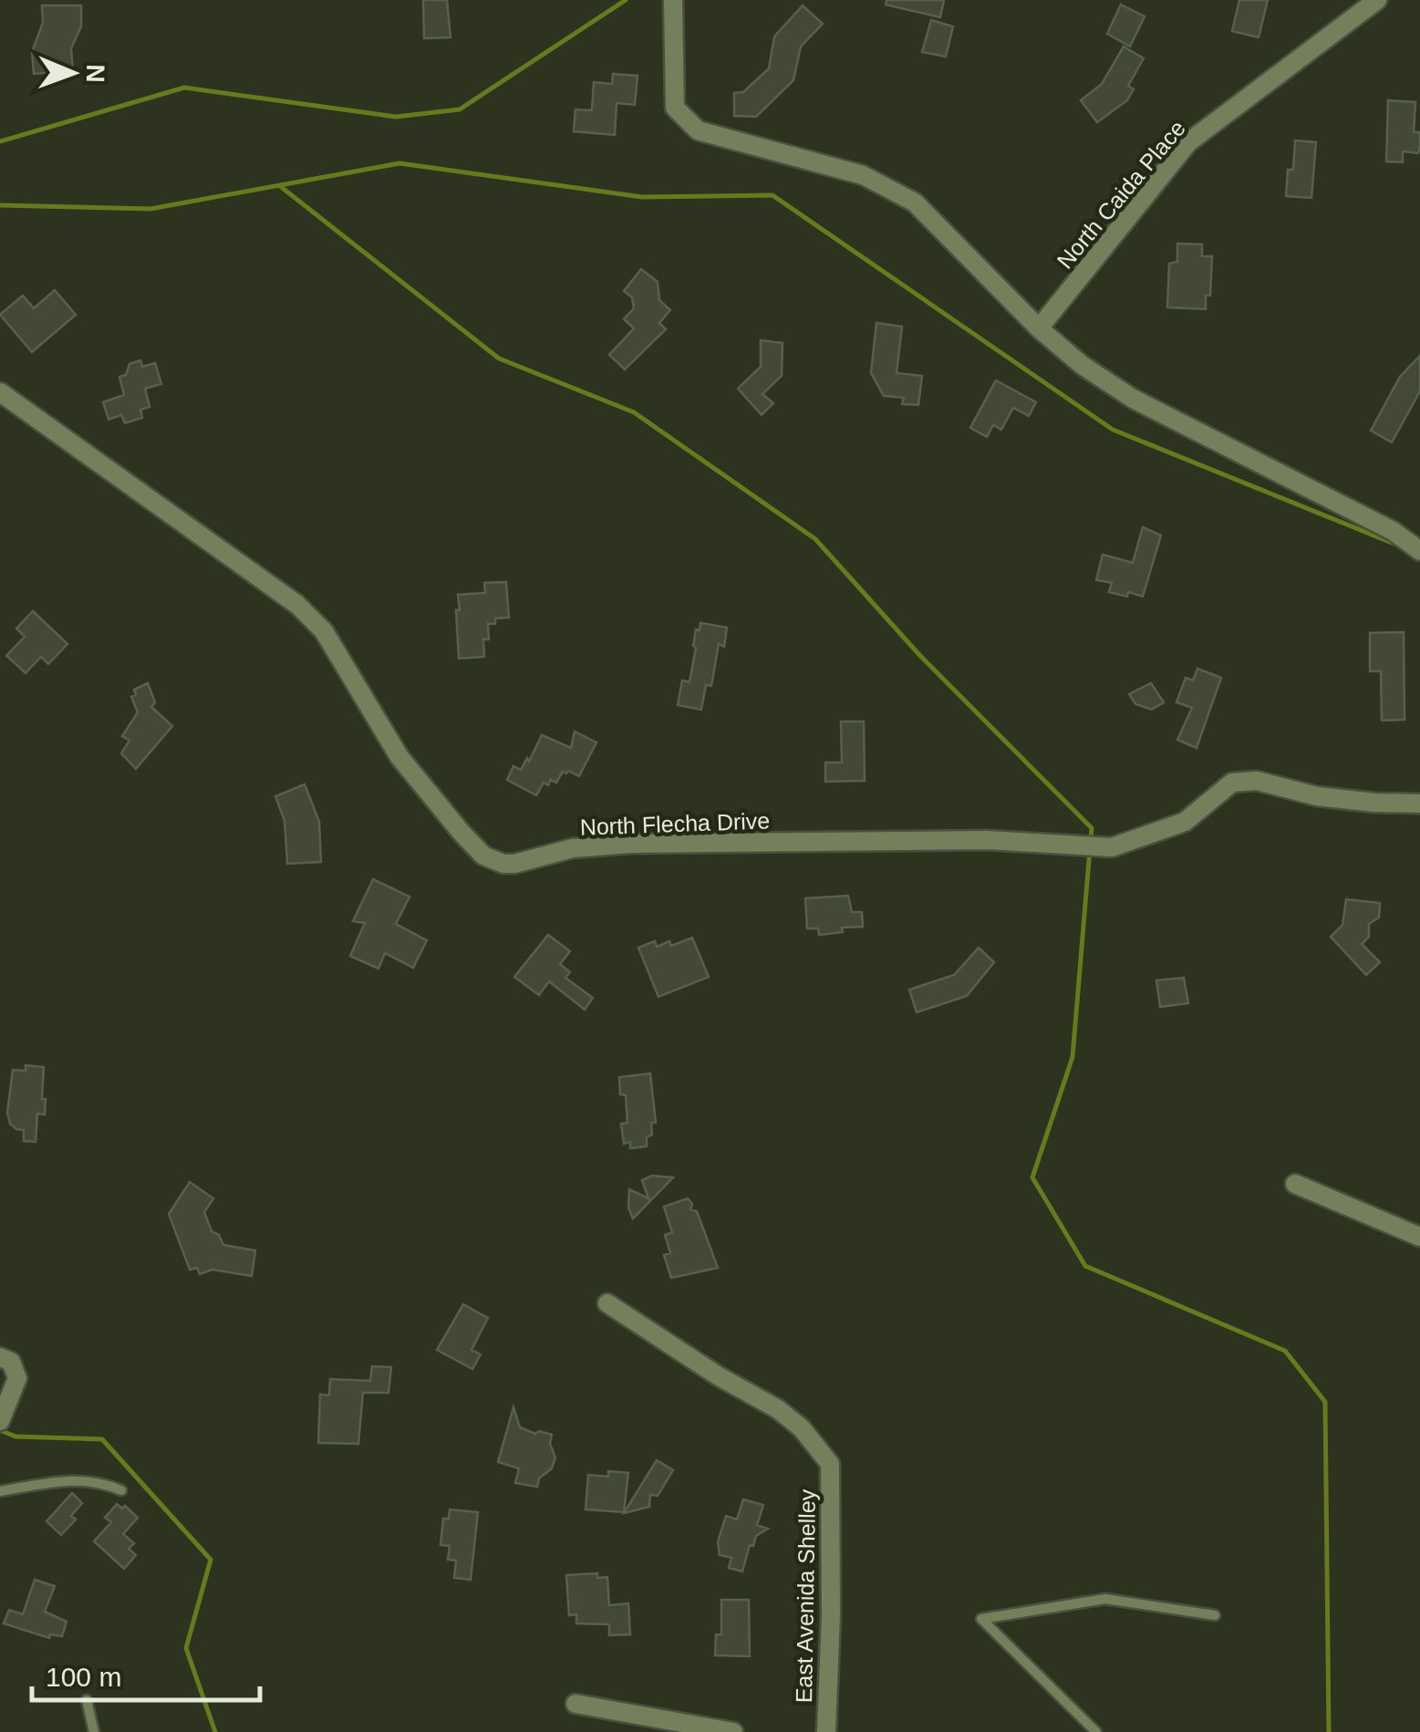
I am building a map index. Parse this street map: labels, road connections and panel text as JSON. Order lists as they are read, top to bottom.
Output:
{
  "streets": {
    "street": ["North Caida Place", "North Flecha Drive", "East Avenida Shelley"]
  },
  "scale_bar": "100 m",
  "north": "right"
}
